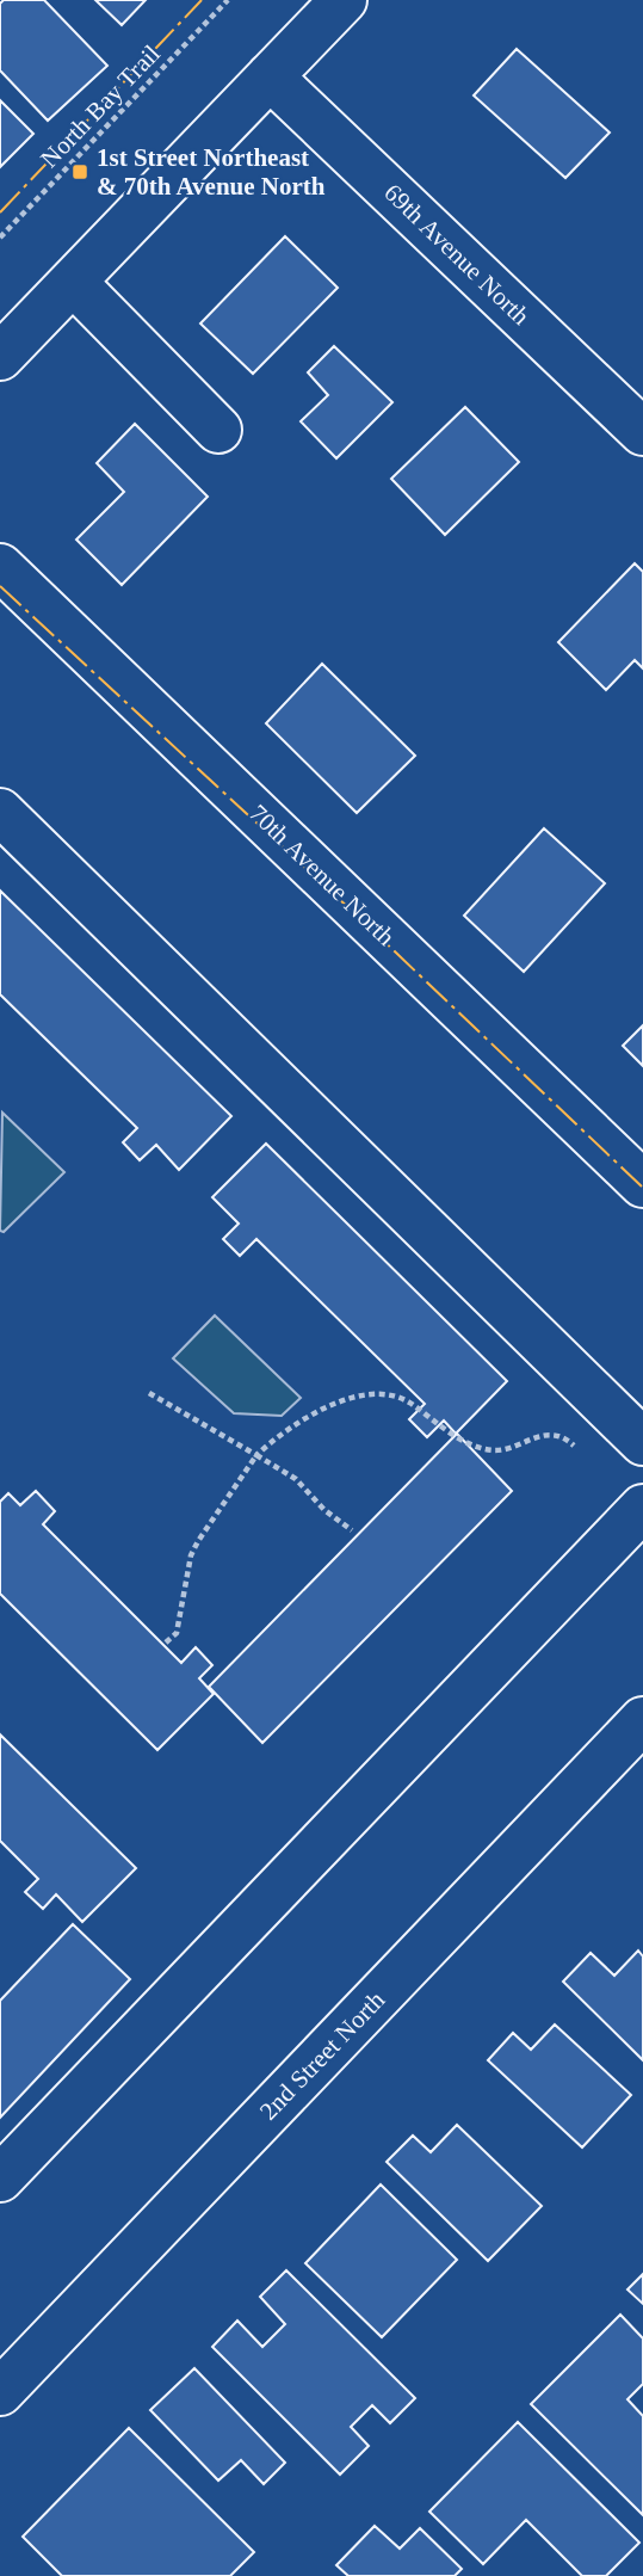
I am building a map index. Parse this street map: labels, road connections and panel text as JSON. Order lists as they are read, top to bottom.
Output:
{
  "streets": {
    "street": ["69th Avenue North", "70th Avenue North", "2nd Street North"],
    "path": ["North Bay Trail"]
  },
  "places": {
    "transit": ["1st Street Northeast & 70th Avenue North"]
  }
}
